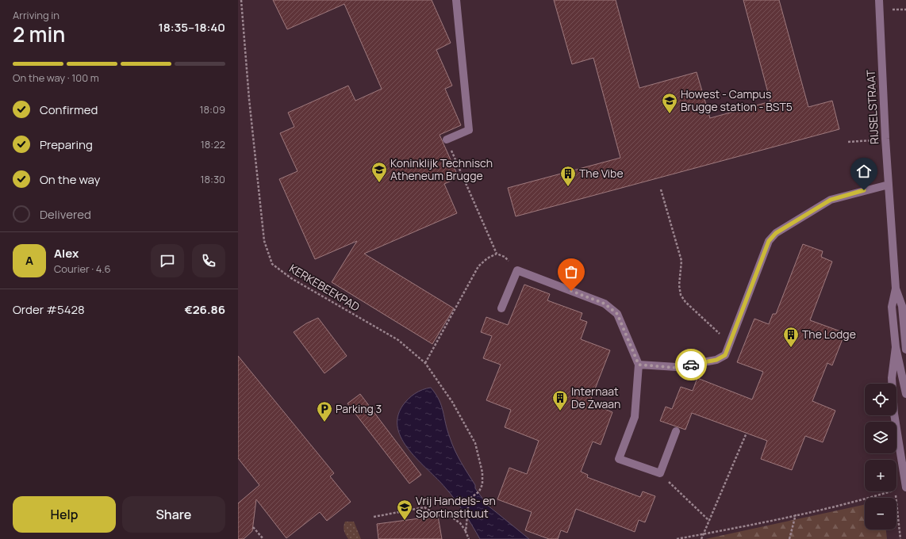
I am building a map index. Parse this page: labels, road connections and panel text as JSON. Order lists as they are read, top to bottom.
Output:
{
  "streets": {
    "street": ["RIJSELSTRAAT"],
    "path": ["KERKEBEEKPAD"]
  },
  "places": {
    "school or university": ["Howest - Campus Brugge station - BST5", "Koninklijk Technisch Atheneum Brugge", "Vrij Handels- en Sportinstituut"],
    "building": ["The Vibe", "The Lodge", "Internaat De Zwaan"],
    "parking": ["Parking 3"]
  },
  "page": {
    "heading": ["2 min", "Arriving in", "18:35–18:40"],
    "panel": [
      "Alex",
      "Courier · 4.6",
      "Order #5428",
      "€26.86"
    ],
    "bar": "On the way · 100 m",
    "list": [
      ["Confirmed", "18:09"],
      ["Preparing", "18:22"],
      ["On the way", "18:30"],
      "Delivered"
    ],
    "round": "A",
    "map_buttons": ["+", "−"],
    "buttons": ["Help", "Share"]
  }
}
